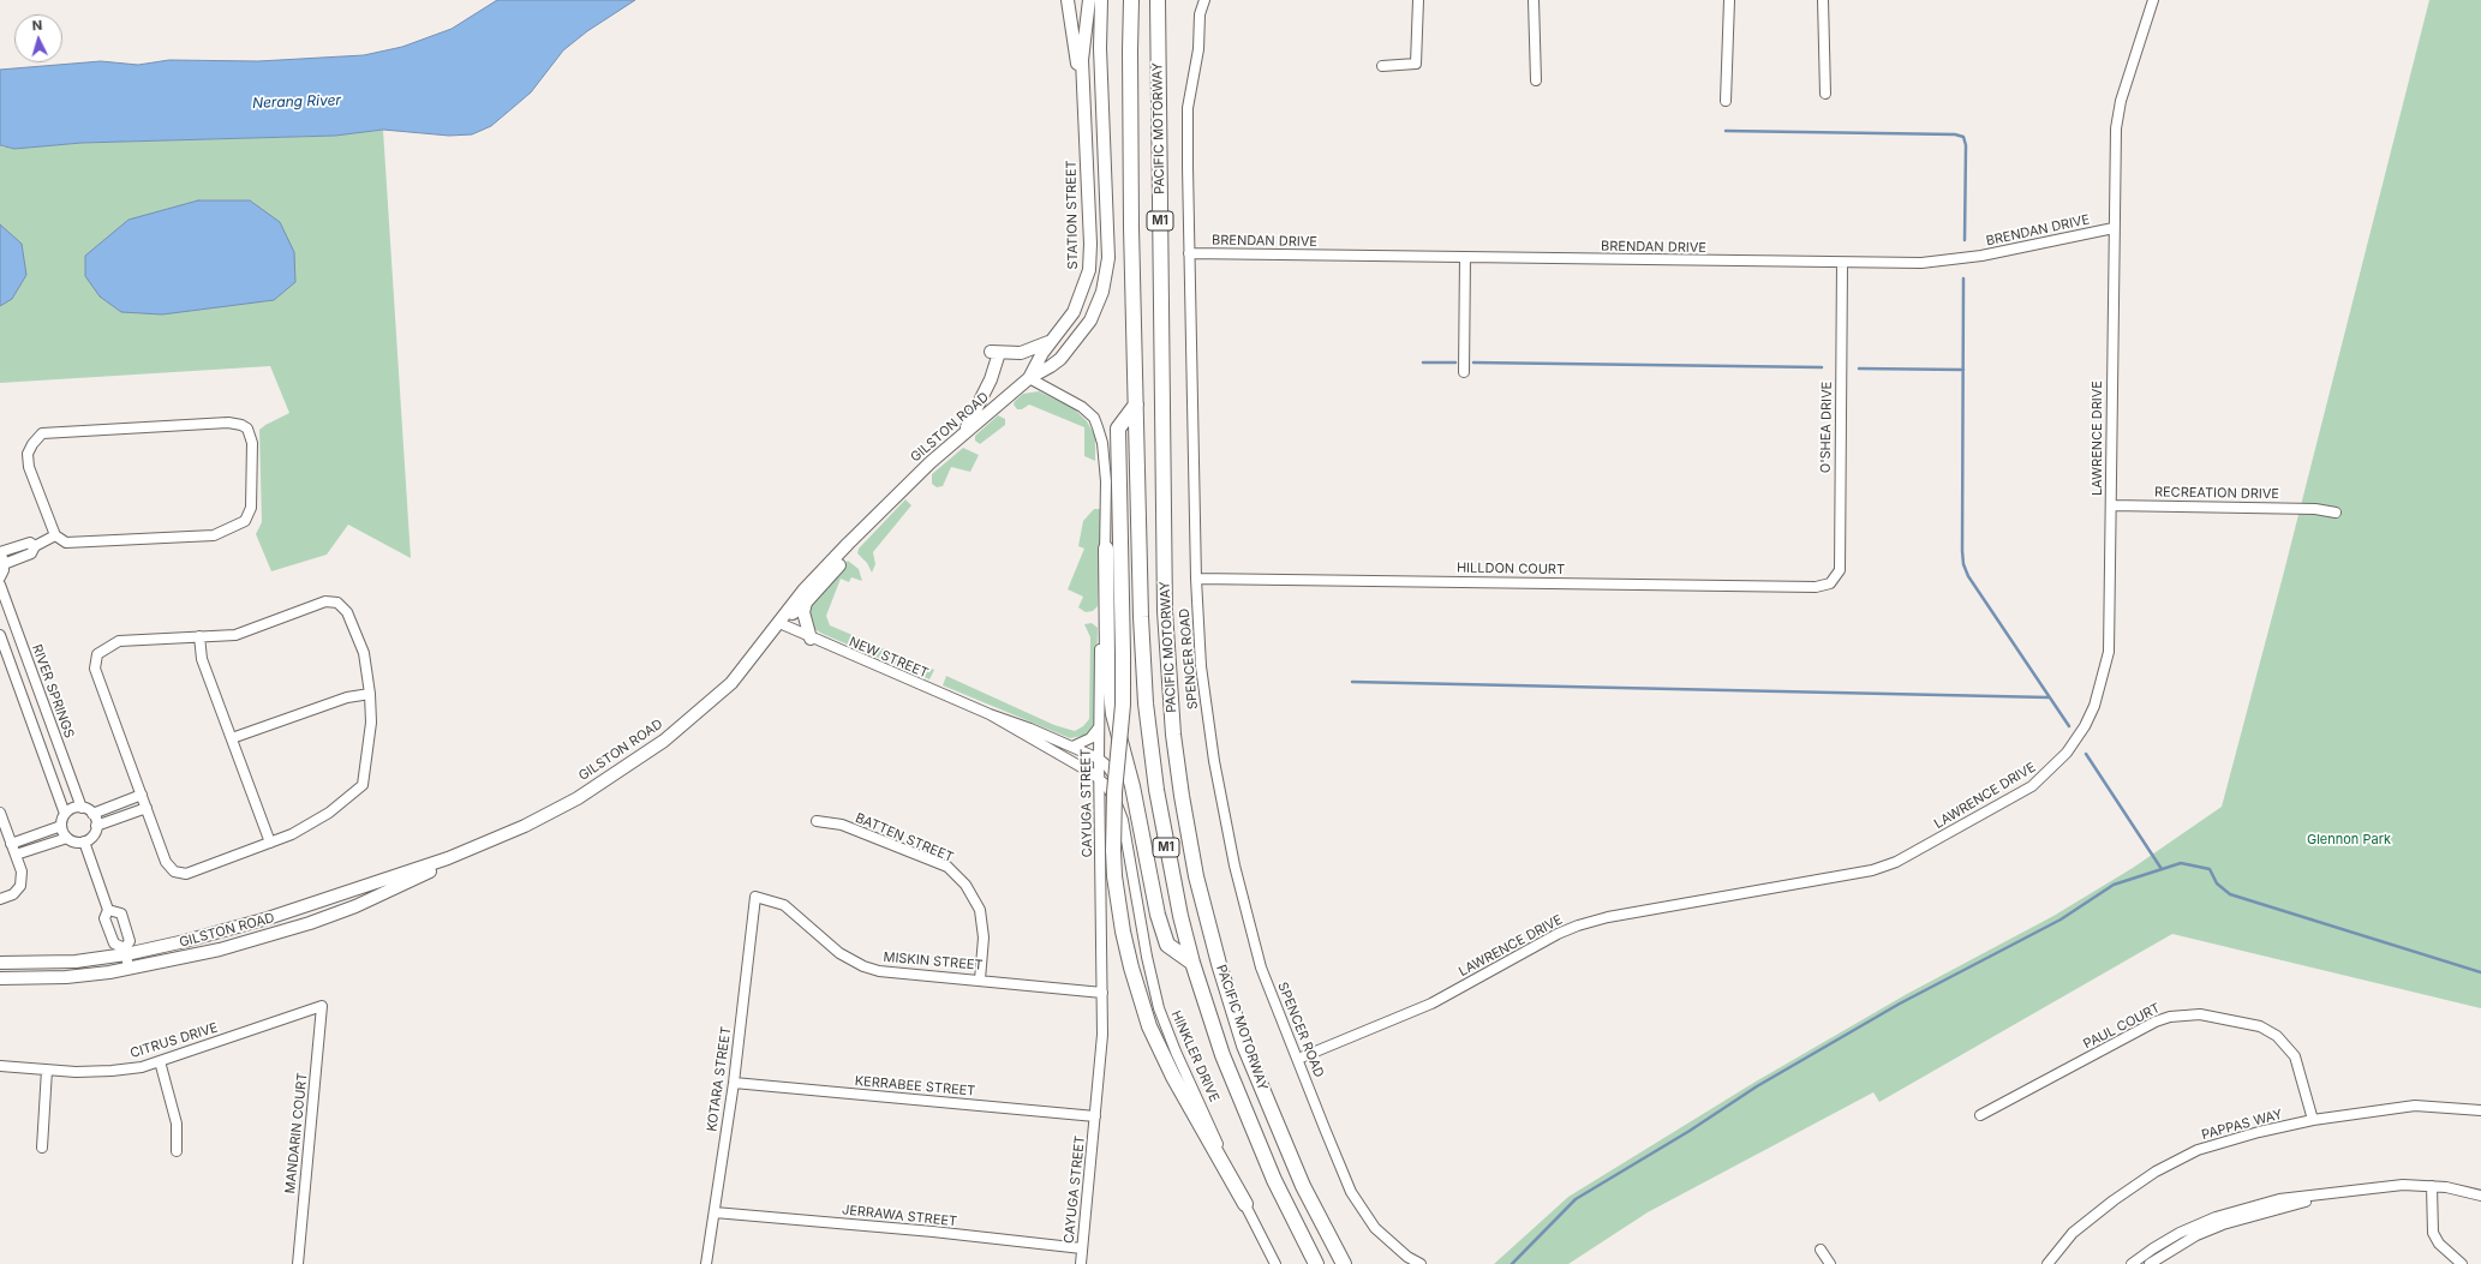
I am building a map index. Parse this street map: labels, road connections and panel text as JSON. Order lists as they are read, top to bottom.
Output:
{
  "streets": {
    "highway": ["PACIFIC MOTORWAY", "M1"],
    "main road": ["STATION STREET", "GILSTON ROAD"],
    "street": [
      "BRENDAN DRIVE",
      "O'SHEA DRIVE",
      "LAWRENCE DRIVE",
      "RECREATION DRIVE",
      "HILLDON COURT",
      "NEW STREET",
      "SPENCER ROAD",
      "RIVER SPRINGS",
      "CAYUGA STREET",
      "BATTEN STREET",
      "MISKIN STREET",
      "PAUL COURT",
      "CITRUS DRIVE",
      "HINKLER DRIVE",
      "KOTARA STREET",
      "KERRABEE STREET",
      "PAPPAS WAY",
      "MANDARIN COURT",
      "JERRAWA STREET"
    ]
  },
  "crossings": [
    ["STATION STREET", "GILSTON ROAD"],
    ["STATION STREET", "CAYUGA STREET"],
    ["BRENDAN DRIVE", "O'SHEA DRIVE"],
    ["BRENDAN DRIVE", "LAWRENCE DRIVE"],
    ["BRENDAN DRIVE", "SPENCER ROAD"],
    ["GILSTON ROAD", "NEW STREET"],
    ["GILSTON ROAD", "CAYUGA STREET"],
    ["O'SHEA DRIVE", "HILLDON COURT"],
    ["LAWRENCE DRIVE", "RECREATION DRIVE"],
    ["LAWRENCE DRIVE", "SPENCER ROAD"],
    ["HILLDON COURT", "SPENCER ROAD"],
    ["NEW STREET", "CAYUGA STREET"],
    ["NEW STREET", "HINKLER DRIVE"],
    ["CAYUGA STREET", "MISKIN STREET"],
    ["CAYUGA STREET", "HINKLER DRIVE"],
    ["CAYUGA STREET", "KERRABEE STREET"],
    ["CAYUGA STREET", "JERRAWA STREET"],
    ["BATTEN STREET", "MISKIN STREET"],
    ["MISKIN STREET", "KOTARA STREET"],
    ["PAUL COURT", "PAPPAS WAY"],
    ["CITRUS DRIVE", "MANDARIN COURT"],
    ["KOTARA STREET", "KERRABEE STREET"],
    ["KOTARA STREET", "JERRAWA STREET"]
  ],
  "water": ["Nerang River"],
  "parks": ["Glennon Park"],
  "north": "top"
}
